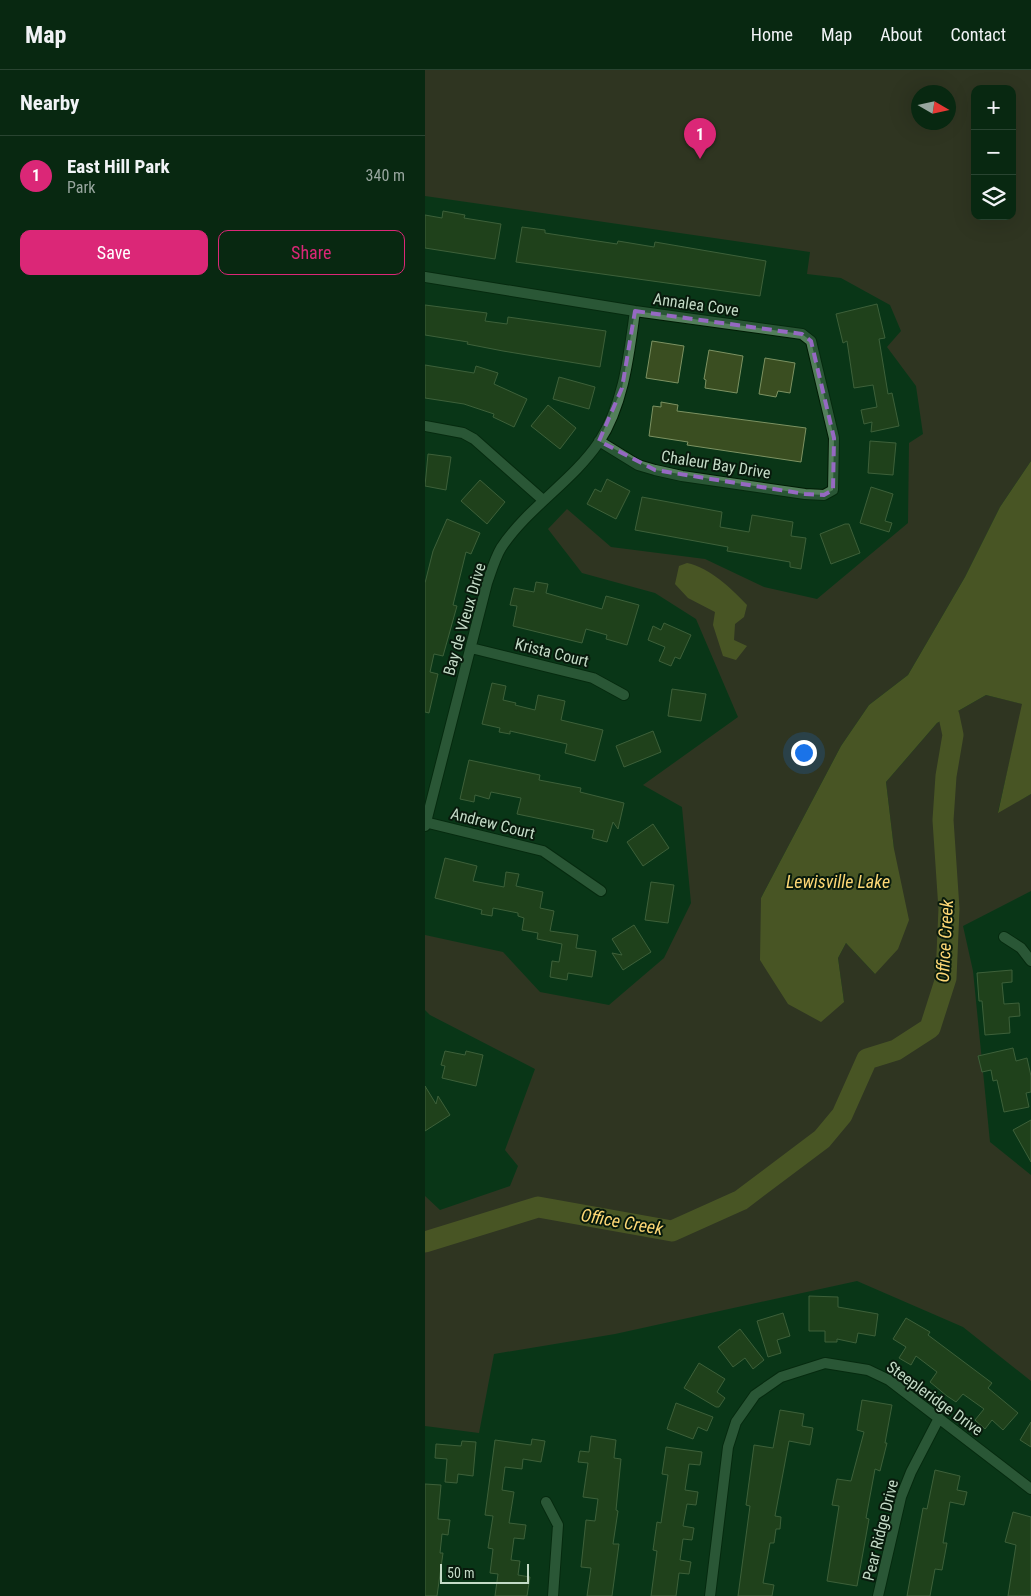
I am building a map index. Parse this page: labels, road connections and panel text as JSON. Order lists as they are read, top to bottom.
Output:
{
  "streets": {
    "street": [
      "Annalea Cove",
      "Chaleur Bay Drive",
      "Bay de Vieux Drive",
      "Krista Court",
      "Andrew Court",
      "Steepleridge Drive",
      "Pear Ridge Drive"
    ]
  },
  "crossings": [
    ["Annalea Cove", "Chaleur Bay Drive"],
    ["Annalea Cove", "Bay de Vieux Drive"],
    ["Chaleur Bay Drive", "Bay de Vieux Drive"],
    ["Bay de Vieux Drive", "Krista Court"],
    ["Bay de Vieux Drive", "Andrew Court"],
    ["Steepleridge Drive", "Pear Ridge Drive"]
  ],
  "water": ["Lewisville Lake", "Office Creek"],
  "scale_bar": "50 m",
  "north": "right",
  "page": {
    "header": "Map",
    "nav": [
      "Home",
      "Map",
      "About",
      "Contact"
    ],
    "heading": "Nearby",
    "map_buttons": ["+", "−"],
    "pins": "1",
    "list": [
      {
        "mark": "1",
        "name": "East Hill Park",
        "note": "Park",
        "value": "340 m"
      }
    ],
    "buttons": ["Save", "Share"],
    "scale": "50 m"
  }
}
